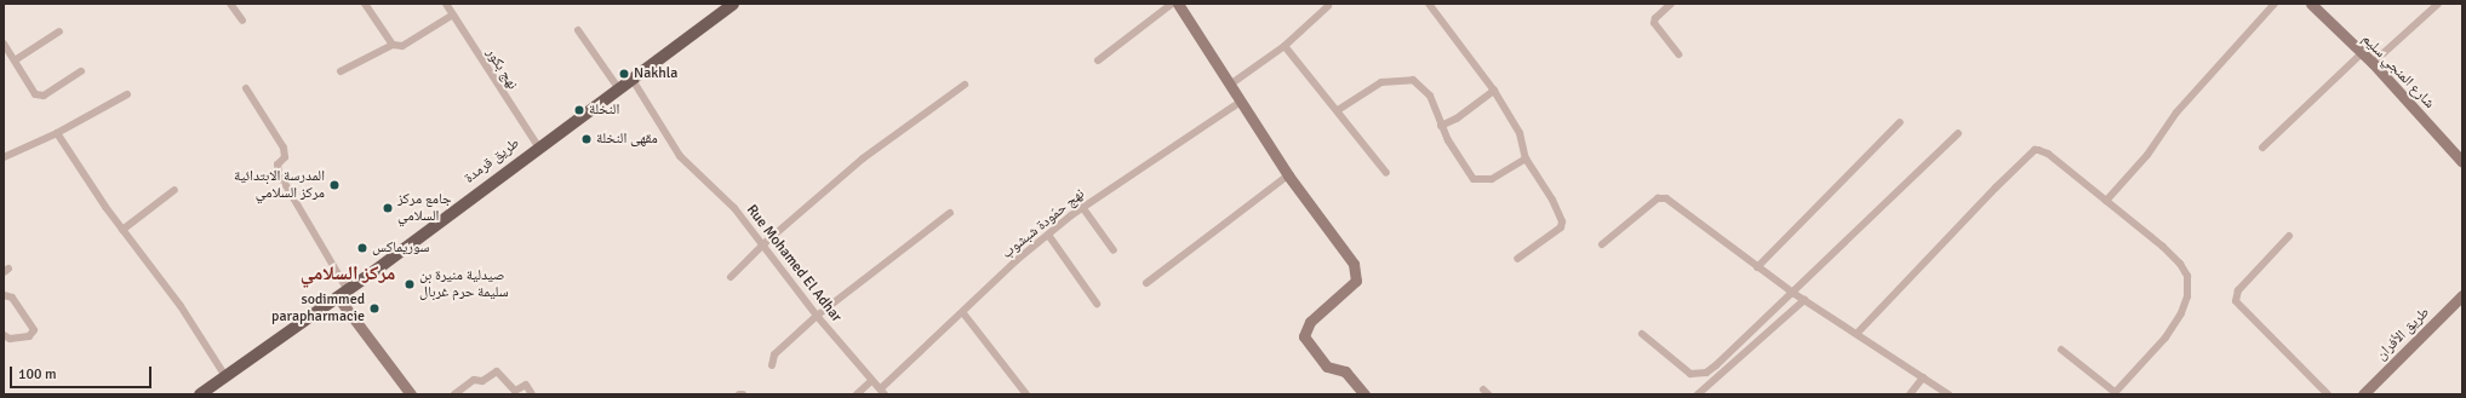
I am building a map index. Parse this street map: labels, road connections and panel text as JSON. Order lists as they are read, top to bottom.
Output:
{
  "streets": {
    "main road": ["طريق قرمدة"],
    "street": [
      "نهج بكور",
      "شارع المنجي سليم",
      "نهج حمّودة شبشوب",
      "Rue Mohamed El Adhar",
      "طريق الأفران"
    ]
  },
  "crossings": [
    ["نهج بكور", "طريق قرمدة"],
    ["طريق قرمدة", "Rue Mohamed El Adhar"],
    ["نهج حمّودة شبشوب", "Rue Mohamed El Adhar"]
  ],
  "districts": ["مركز السلامي"],
  "places": [
    "Nakhla",
    "النخلة",
    "مقهى النخلة",
    "المدرسة الابتدائية مركز السلامي",
    "جامع مركز السلامي",
    "سوريماكس",
    "صيدلية منيرة بن سليمة حرم غربال",
    "sodimmed parapharmacie"
  ],
  "scale_bar": "100 m"
}
